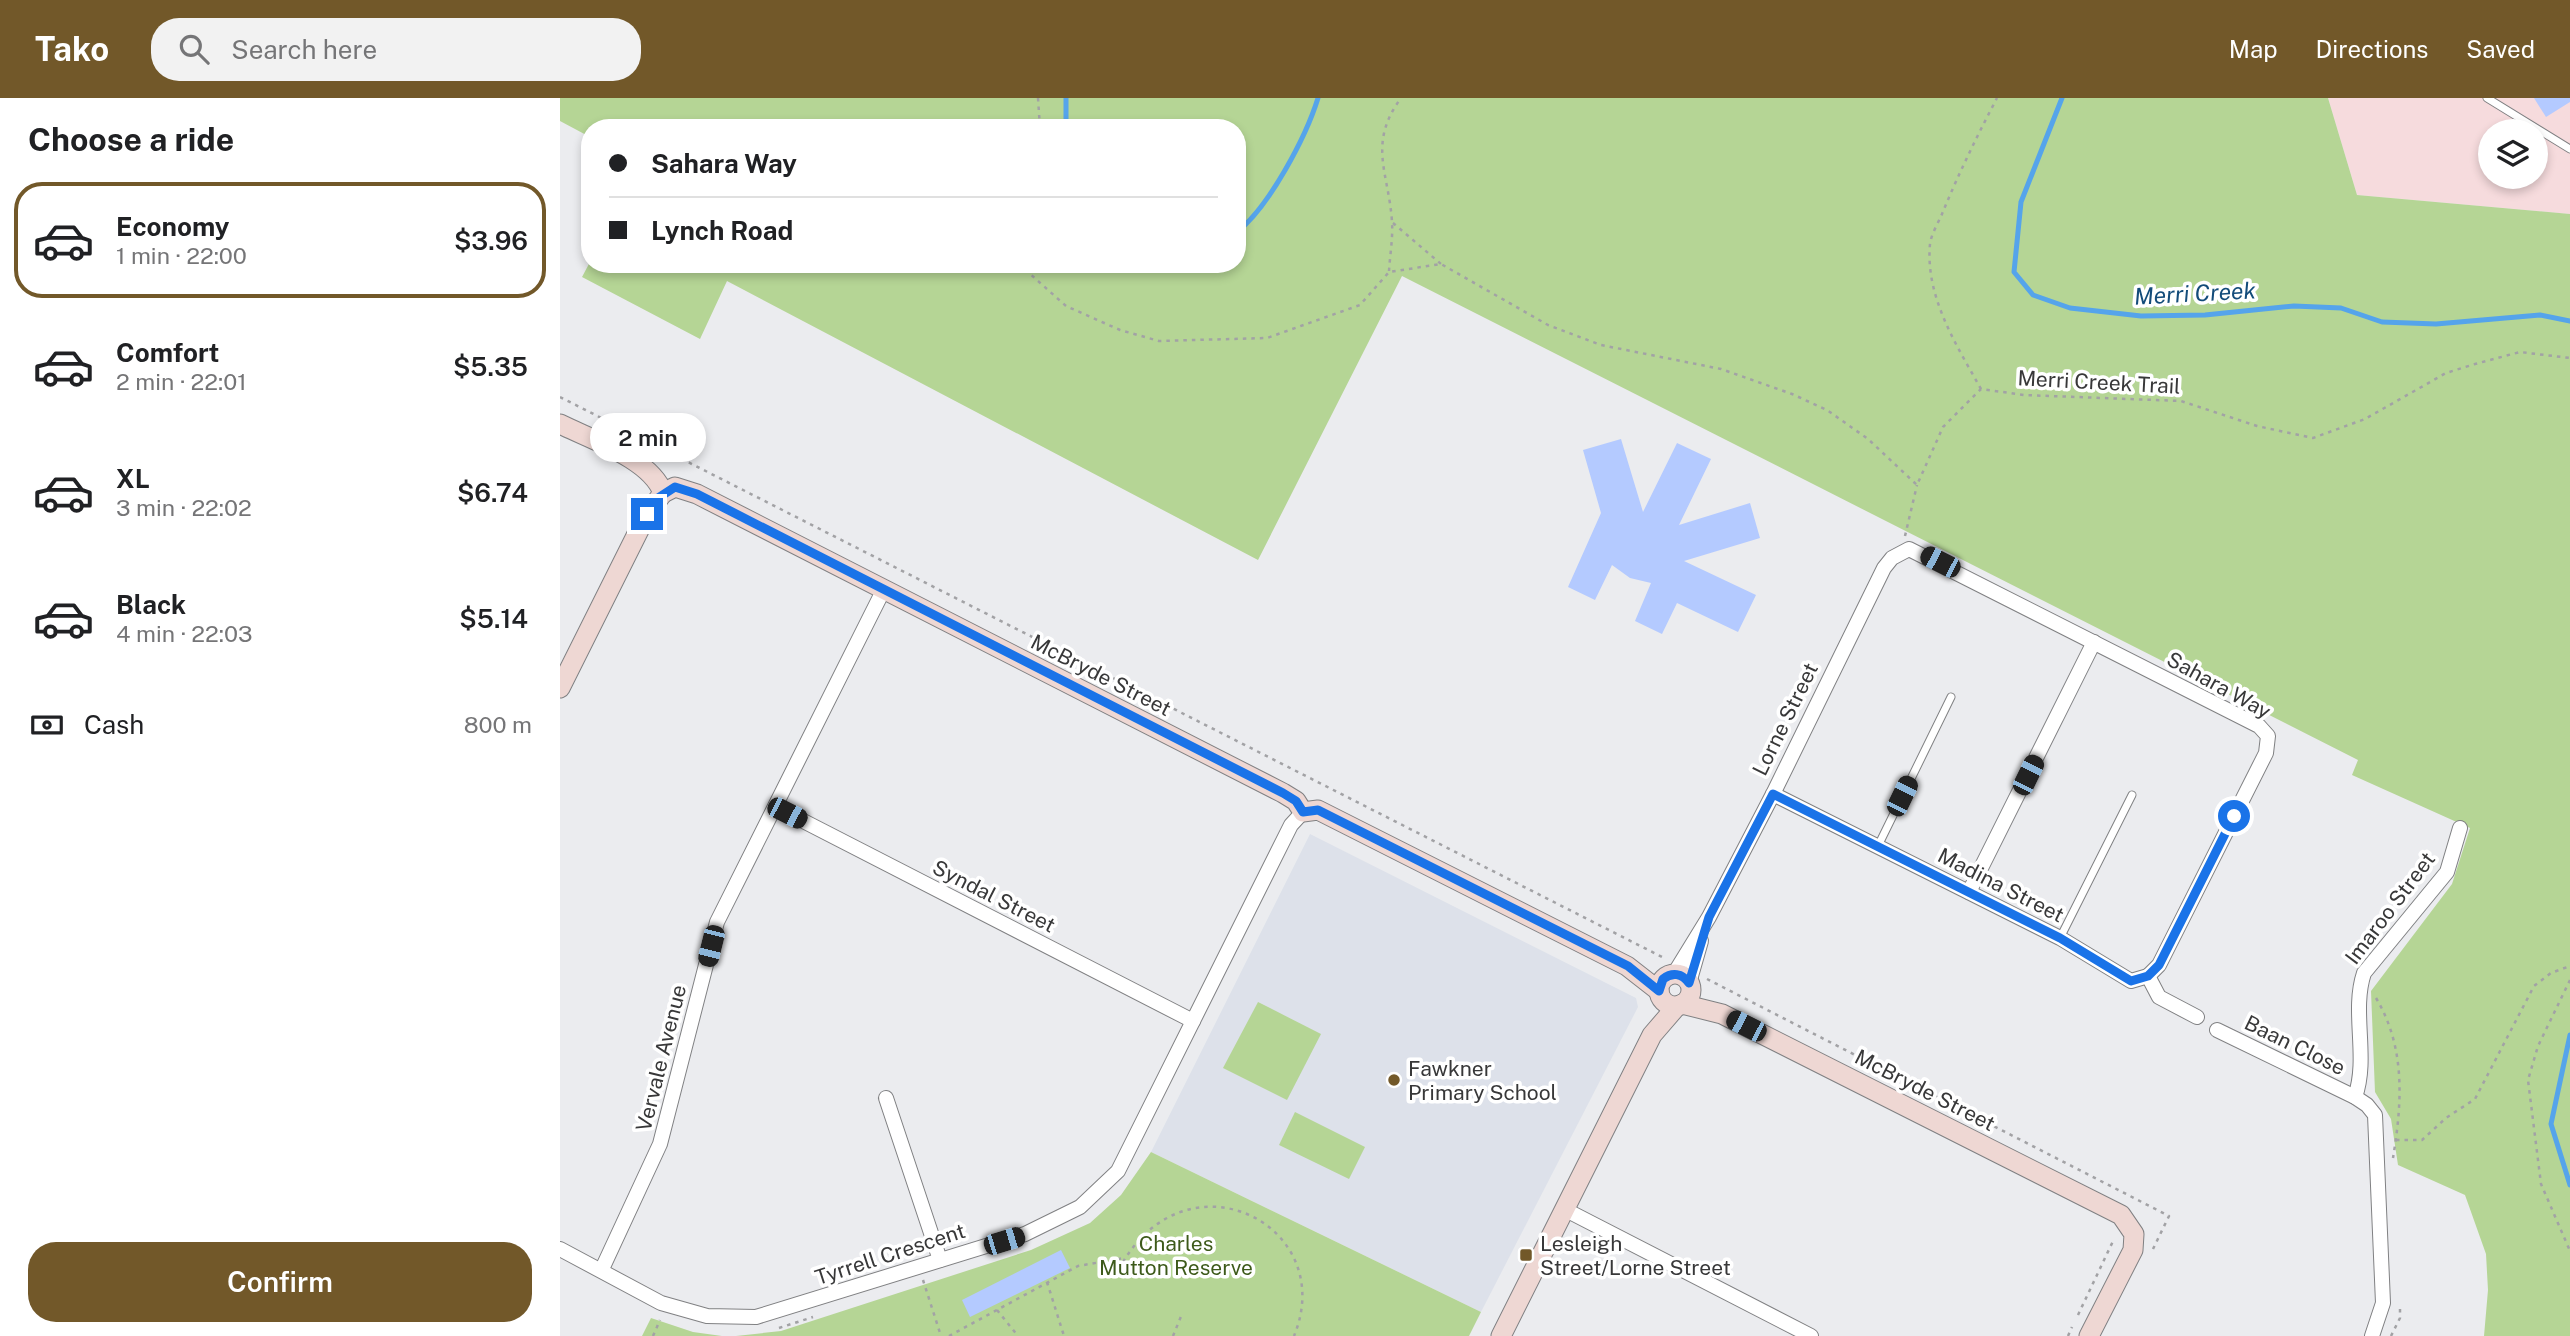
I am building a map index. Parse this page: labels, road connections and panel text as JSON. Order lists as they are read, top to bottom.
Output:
{
  "streets": {
    "street": [
      "McBryde Street",
      "Sahara Way",
      "Lorne Street",
      "Madina Street",
      "Syndal Street",
      "Imaroo Street",
      "Baan Close",
      "Vervale Avenue",
      "Tyrrell Crescent"
    ],
    "path": ["Merri Creek Trail"]
  },
  "crossings": [
    ["McBryde Street", "Lorne Street"],
    ["McBryde Street", "Vervale Avenue"],
    ["McBryde Street", "Tyrrell Crescent"],
    ["Sahara Way", "Lorne Street"],
    ["Sahara Way", "Madina Street"],
    ["Lorne Street", "Madina Street"],
    ["Syndal Street", "Vervale Avenue"],
    ["Syndal Street", "Tyrrell Crescent"],
    ["Imaroo Street", "Baan Close"],
    ["Vervale Avenue", "Tyrrell Crescent"]
  ],
  "water": ["Merri Creek"],
  "parks": ["Charles Mutton Reserve"],
  "places": {
    "other": ["Fawkner Primary School"],
    "transit": ["Lesleigh Street/Lorne Street"]
  },
  "page": {
    "header": "Tako",
    "search": "Search here",
    "nav": ["Map", "Directions", "Saved"],
    "heading": "Choose a ride",
    "banner": ["Sahara Way", "Lynch Road"],
    "list": [
      {
        "name": "Economy",
        "note": "1 min · 22:00",
        "value": "$3.96"
      },
      {
        "name": "Comfort",
        "note": "2 min · 22:01",
        "value": "$5.35"
      },
      {
        "name": "XL",
        "note": "3 min · 22:02",
        "value": "$6.74"
      },
      {
        "name": "Black",
        "note": "4 min · 22:03",
        "value": "$5.14"
      }
    ],
    "bubble": "2 min",
    "pay": ["Cash", "800 m"],
    "buttons": "Confirm"
  }
}
